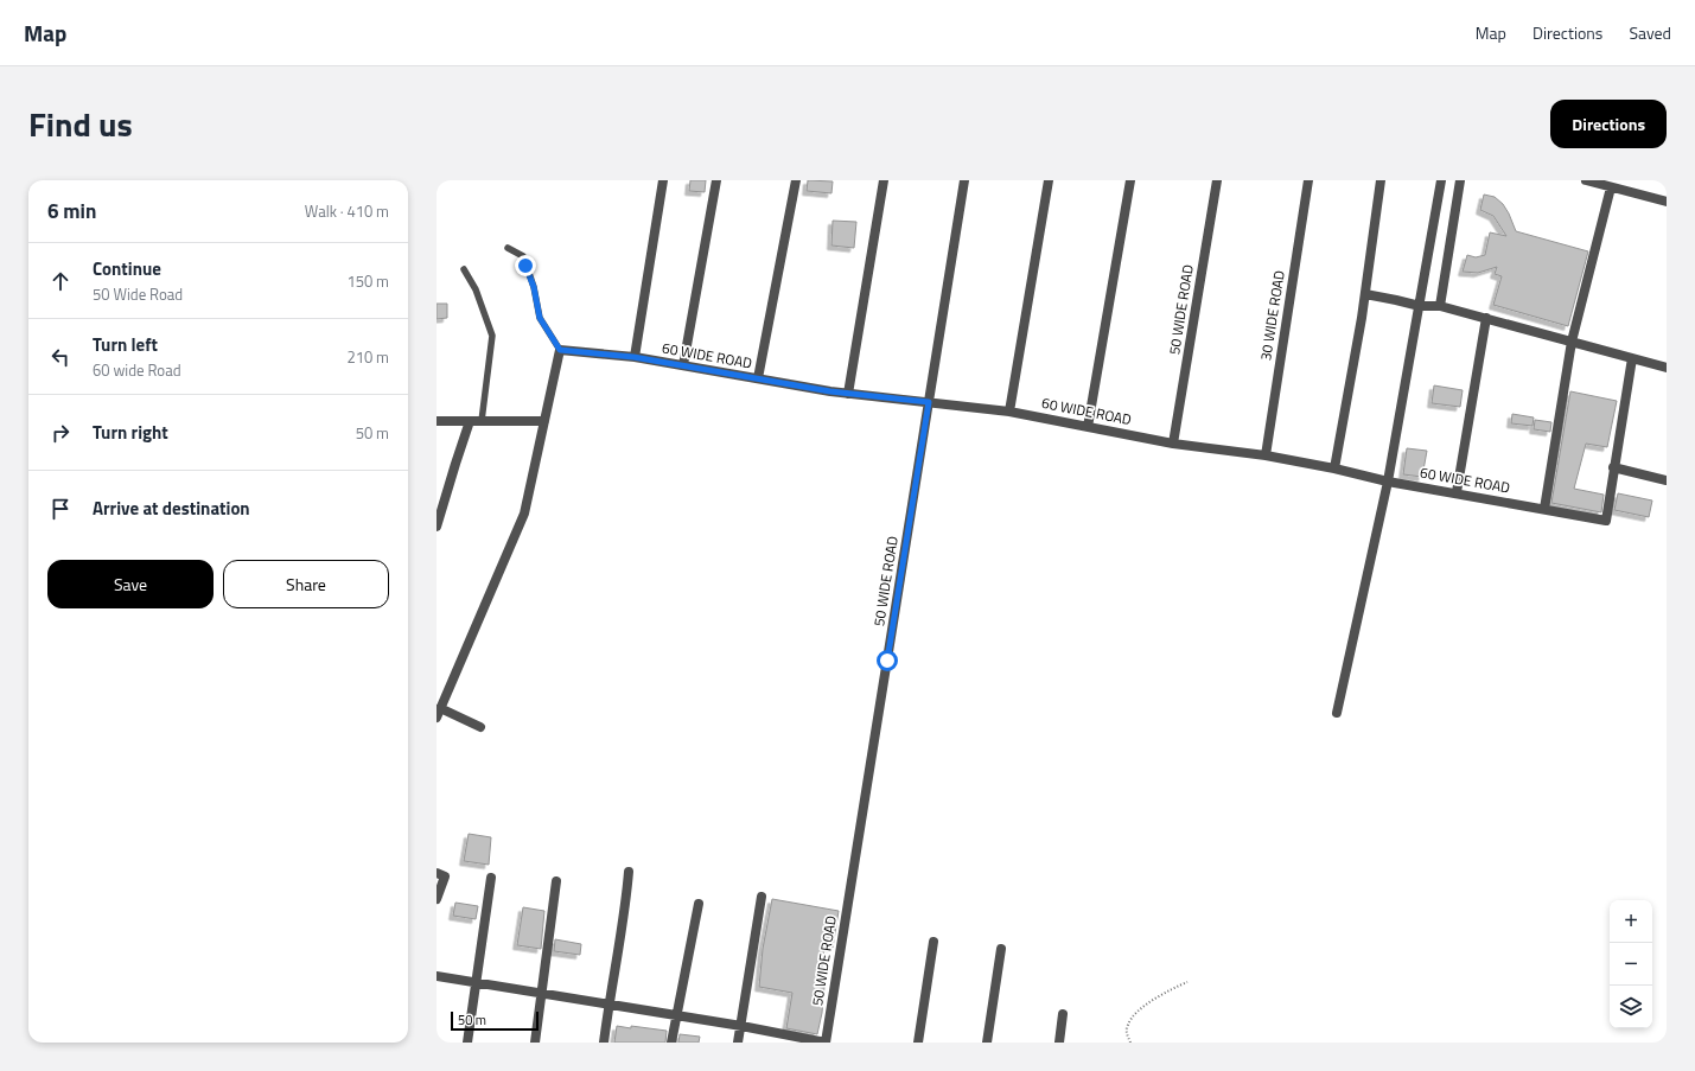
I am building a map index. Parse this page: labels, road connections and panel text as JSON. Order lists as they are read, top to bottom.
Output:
{
  "streets": {
    "street": ["50 WIDE ROAD", "30 WIDE ROAD", "60 WIDE ROAD"]
  },
  "crossings": [
    ["50 WIDE ROAD", "60 WIDE ROAD"],
    ["30 WIDE ROAD", "60 WIDE ROAD"]
  ],
  "scale_bar": "50 m",
  "page": {
    "header": "Map",
    "nav": ["Map", "Directions", "Saved"],
    "title": "Find us",
    "buttons": [
      "Directions",
      ["Save", "Share"]
    ],
    "heading": ["6 min", "Walk · 410 m"],
    "list": [
      ["Continue", "50 Wide Road", "150 m"],
      ["Turn left", "60 wide Road", "210 m"],
      ["Turn right", "50 m"],
      "Arrive at destination"
    ],
    "map_buttons": ["+", "−"],
    "scale": "50 m"
  }
}
